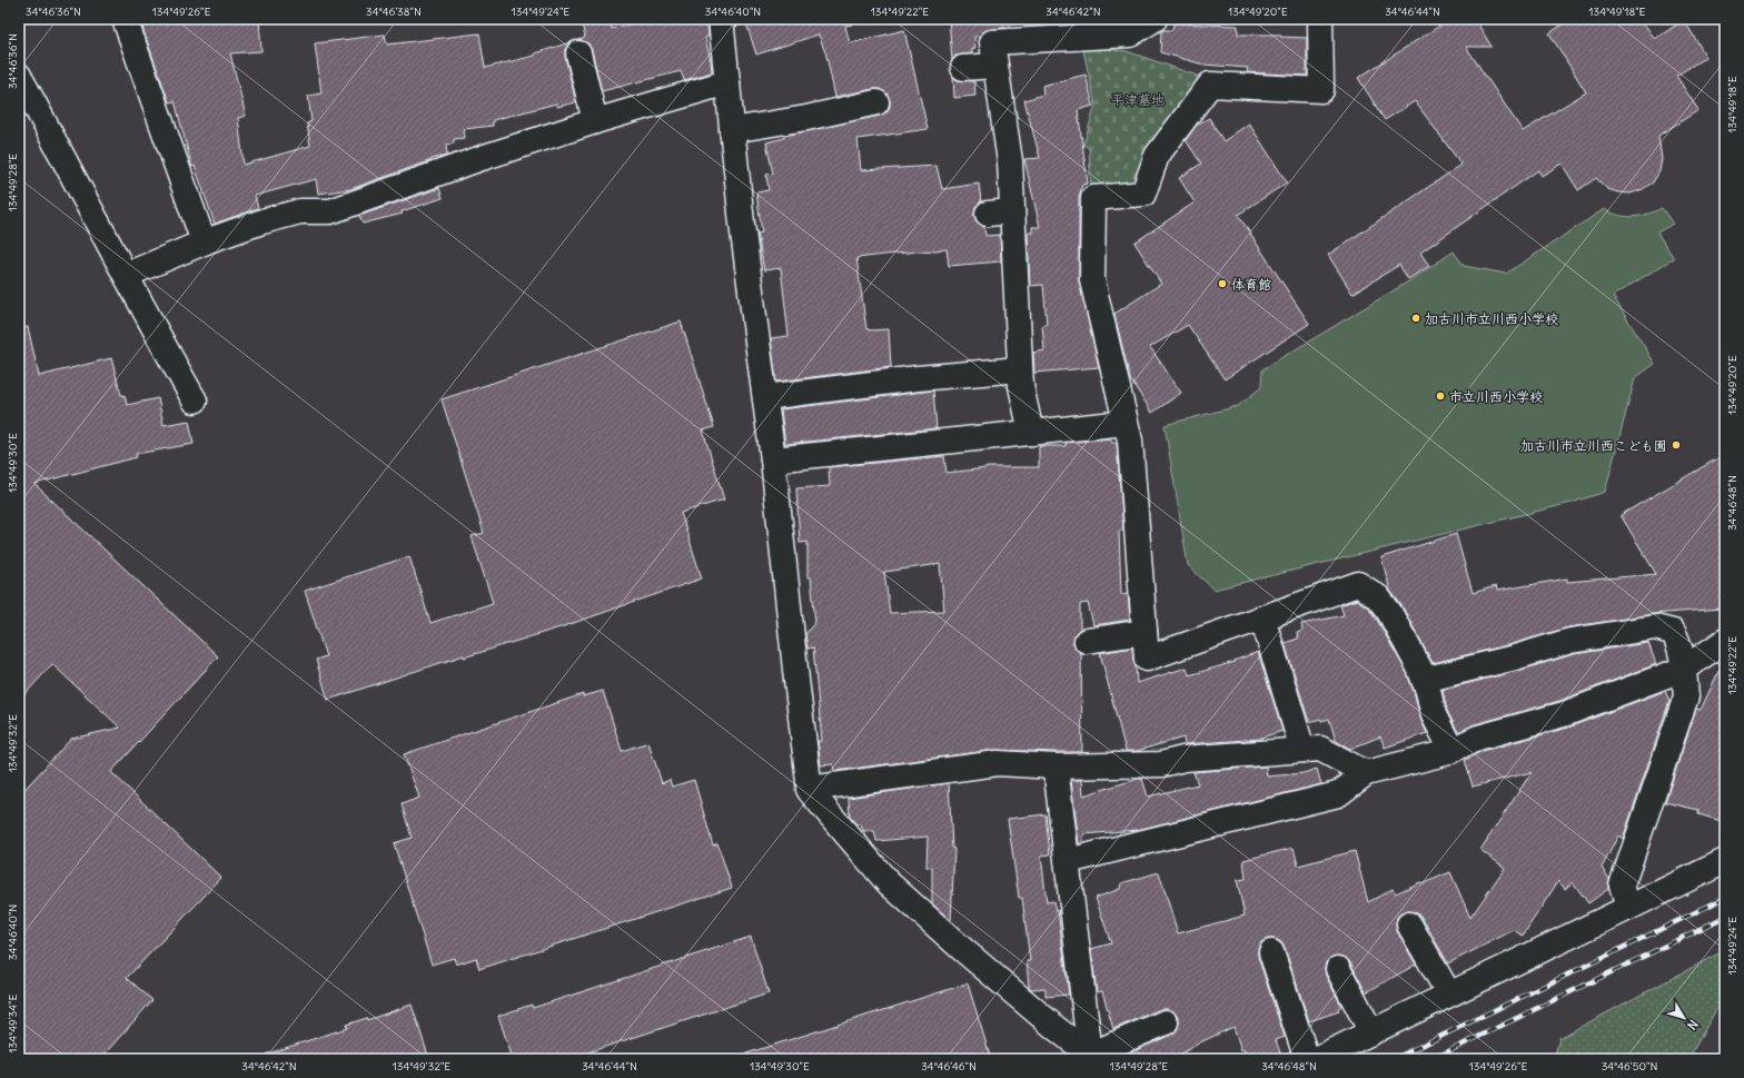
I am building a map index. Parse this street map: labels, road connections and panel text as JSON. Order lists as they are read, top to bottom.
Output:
{
  "parks": ["平津墓地"],
  "places": [
    "体育館",
    "加古川市立川西小学校",
    "市立川西小学校",
    "加古川市立川西こども園"
  ],
  "north": "bottom right",
  "coordinates": [
    "34°46'36\"N",
    "134°49'26\"E",
    "34°46'38\"N",
    "134°49'24\"E",
    "34°46'40\"N",
    "134°49'22\"E",
    "34°46'42\"N",
    "134°49'20\"E",
    "34°46'44\"N",
    "134°49'18\"E",
    "134°49'28\"E",
    "134°49'30\"E",
    "34°46'48\"N",
    "134°49'32\"E",
    "134°49'34\"E",
    "34°46'46\"N",
    "34°46'50\"N"
  ]
}
